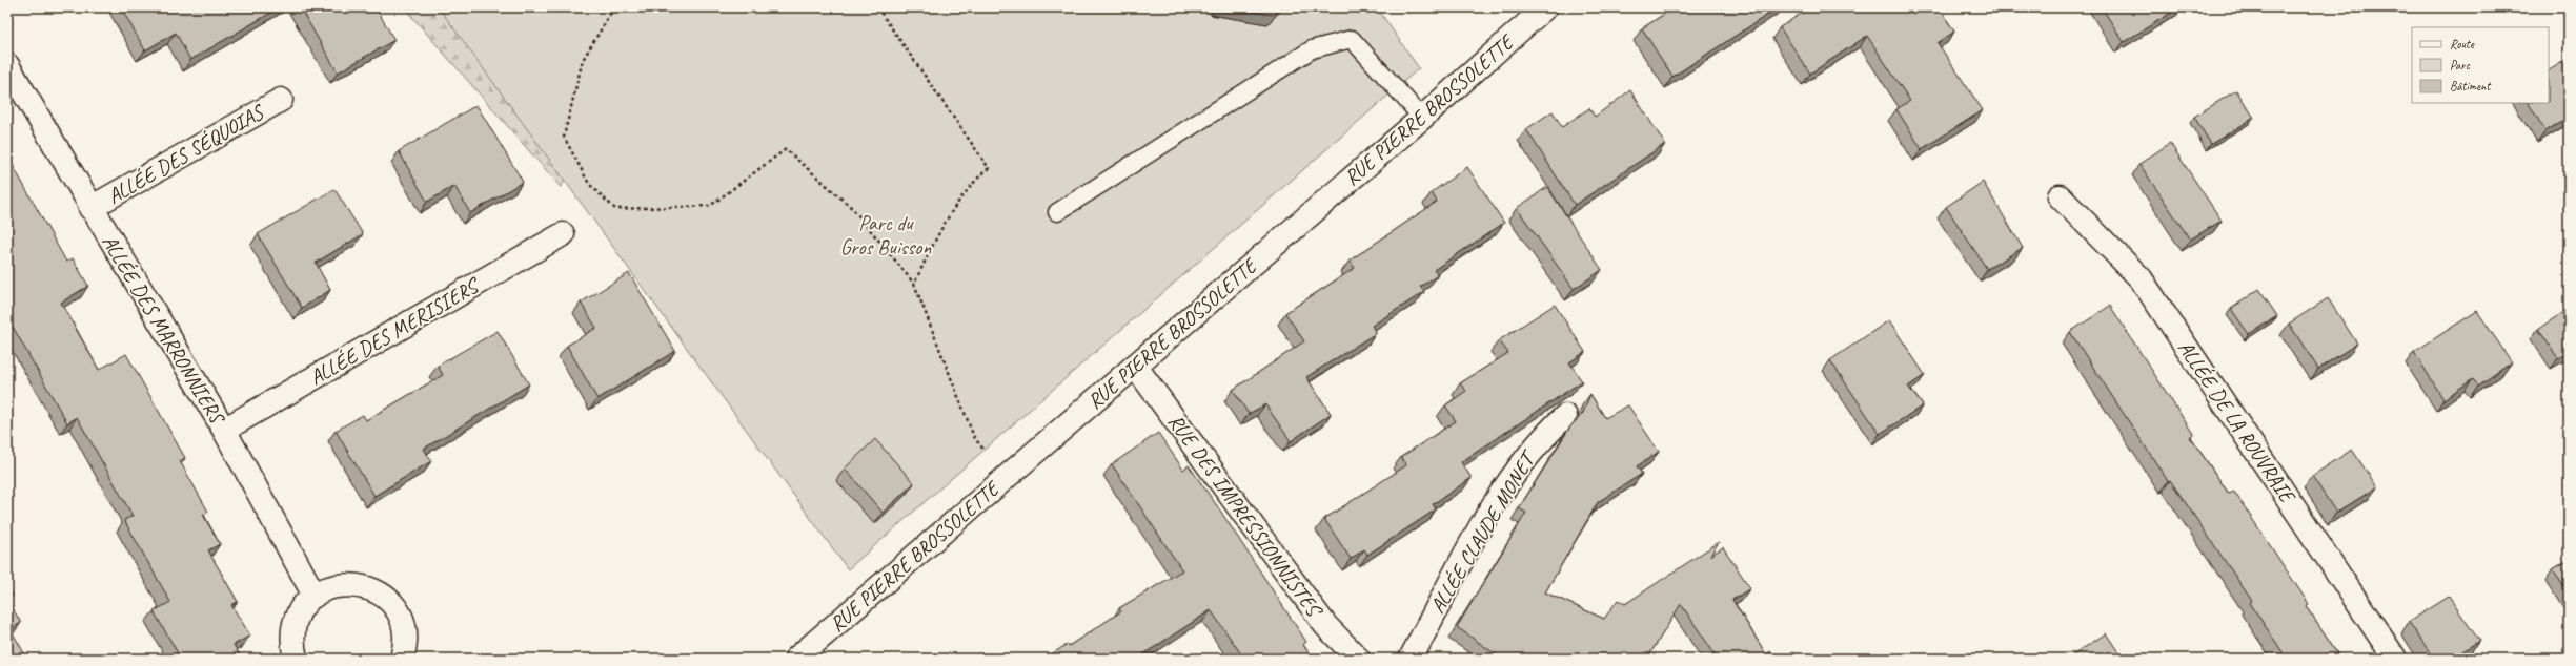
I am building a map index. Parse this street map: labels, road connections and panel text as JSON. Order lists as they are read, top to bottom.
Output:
{
  "streets": {
    "street": [
      "RUE PIERRE BROSSOLETTE",
      "ALLÉE DES SÉQUOIAS",
      "ALLÉE DES MARRONNIERS",
      "ALLÉE DES MERISIERS",
      "ALLÉE DE LA ROUVRAIE",
      "RUE DES IMPRESSIONNISTES",
      "ALLÉE CLAUDE MONET"
    ]
  },
  "crossings": [
    ["RUE PIERRE BROSSOLETTE", "RUE DES IMPRESSIONNISTES"],
    ["ALLÉE DES SÉQUOIAS", "ALLÉE DES MARRONNIERS"],
    ["ALLÉE DES MARRONNIERS", "ALLÉE DES MERISIERS"]
  ],
  "parks": ["Parc du Gros Buisson"],
  "legend": ["Route", "Parc", "Bâtiment"]
}
